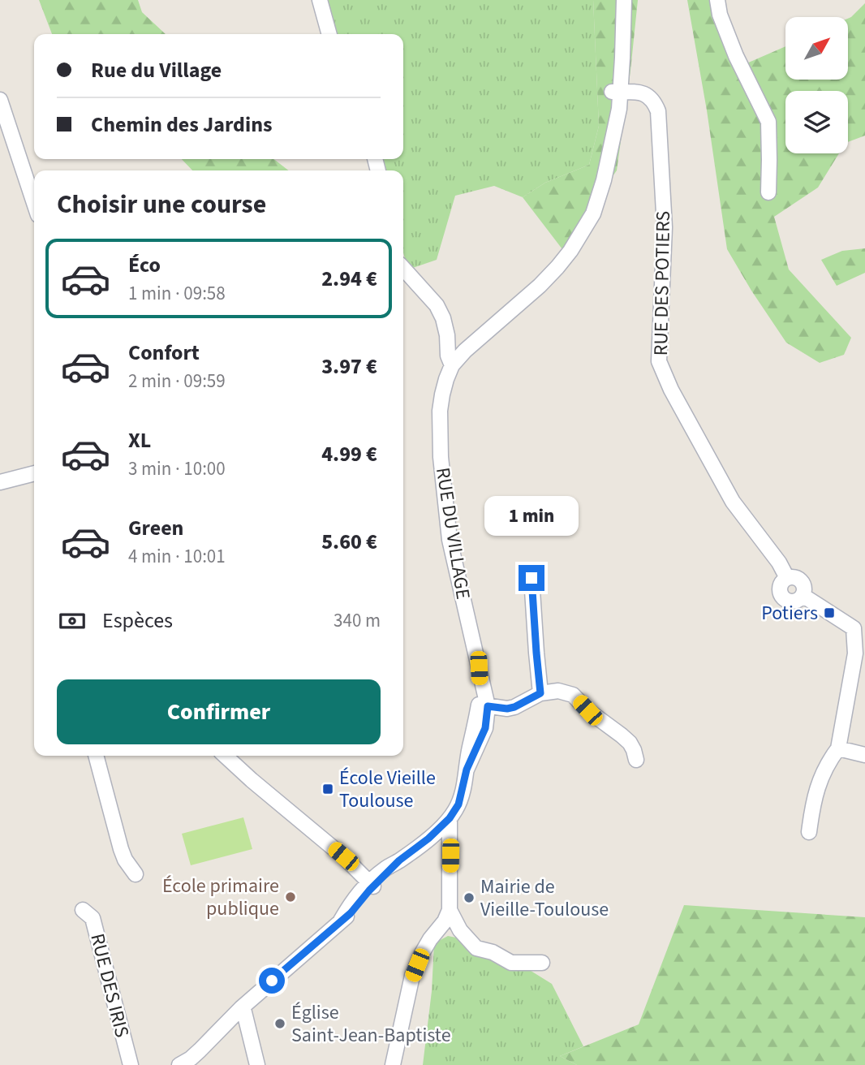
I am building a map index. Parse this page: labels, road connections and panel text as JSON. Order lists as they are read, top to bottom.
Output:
{
  "streets": {
    "street": ["RUE DES POTIERS", "RUE DU VILLAGE", "RUE DES IRIS"]
  },
  "places": {
    "transit": ["Potiers", "École Vieille Toulouse"],
    "other": ["École primaire publique", "Mairie de Vieille-Toulouse", "Église Saint-Jean-Baptiste"]
  },
  "north": "top right",
  "page": {
    "banner": ["Rue du Village", "Chemin des Jardins"],
    "heading": "Choisir une course",
    "list": [
      {
        "name": "Éco",
        "note": "1 min · 09:58",
        "value": "2.94 €"
      },
      {
        "name": "Confort",
        "note": "2 min · 09:59",
        "value": "3.97 €"
      },
      {
        "name": "XL",
        "note": "3 min · 10:00",
        "value": "4.99 €"
      },
      {
        "name": "Green",
        "note": "4 min · 10:01",
        "value": "5.60 €"
      }
    ],
    "bubble": "1 min",
    "pay": ["Espèces", "340 m"],
    "buttons": "Confirmer"
  }
}
